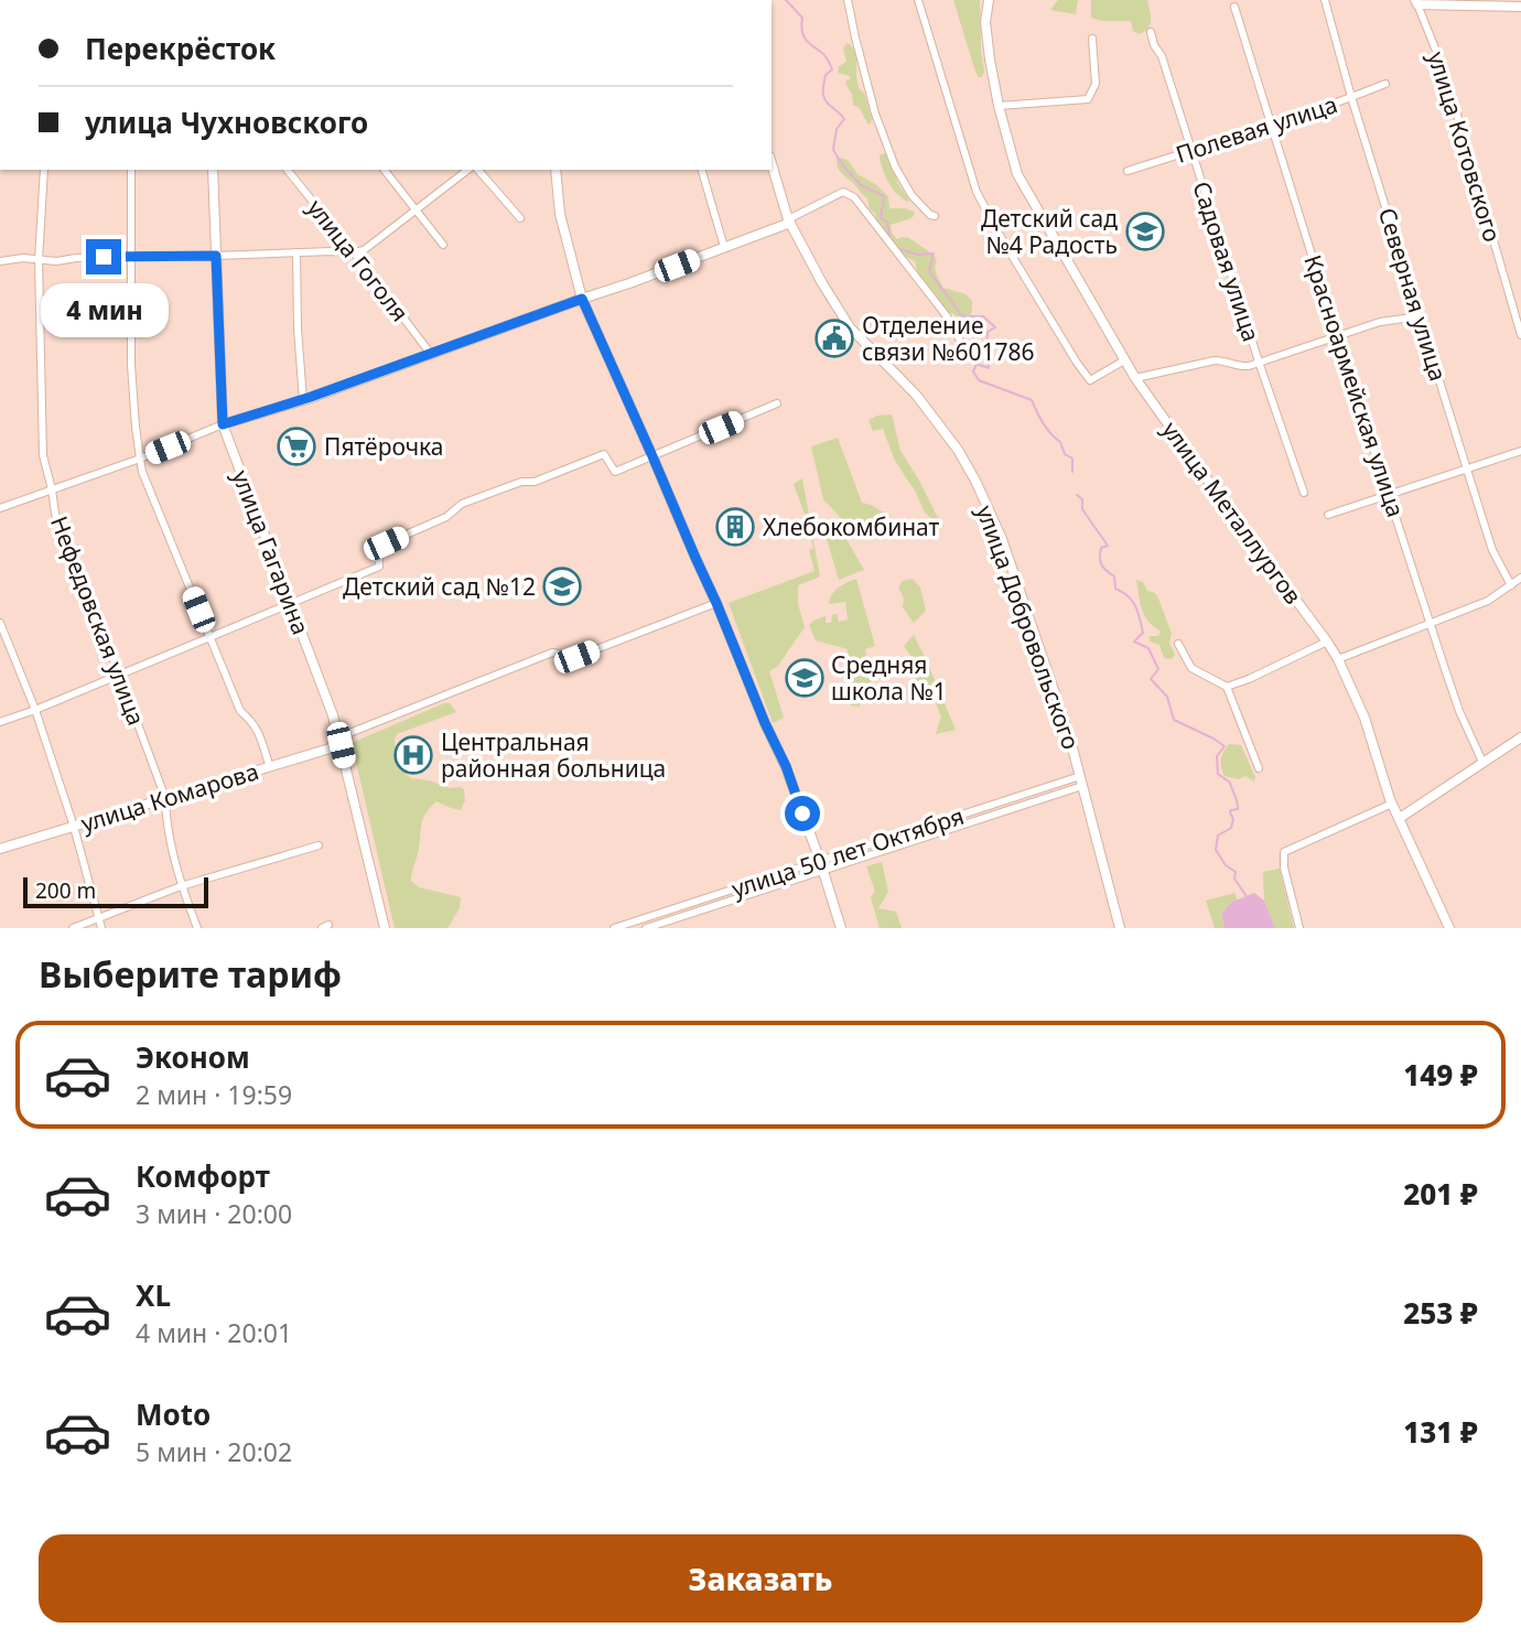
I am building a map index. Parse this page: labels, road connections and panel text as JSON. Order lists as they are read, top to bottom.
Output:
{
  "streets": {
    "street": [
      "Полевая улица",
      "улица Котовского",
      "улица Гоголя",
      "Садовая улица",
      "Северная улица",
      "Красноармейская улица",
      "улица Металлургов",
      "улица Гагарина",
      "Нефедовская улица",
      "улица Добровольского",
      "улица Комарова",
      "улица 50 лет Октября"
    ]
  },
  "crossings": [
    ["Полевая улица", "Садовая улица"],
    ["Полевая улица", "Северная улица"],
    ["Полевая улица", "Красноармейская улица"],
    ["улица Гагарина", "улица Комарова"],
    ["Нефедовская улица", "улица Комарова"],
    ["улица Добровольского", "улица 50 лет Октября"]
  ],
  "places": {
    "school or university": ["Детский сад №4 Радость", "Детский сад №12", "Средняя школа №1"],
    "public building": ["Отделение связи №601786"],
    "supermarket": ["Пятёрочка"],
    "building": ["Хлебокомбинат"],
    "hospital": ["Центральная районная больница"]
  },
  "scale_bar": "200 m",
  "page": {
    "banner": ["Перекрёсток", "улица Чухновского"],
    "bubble": "4 мин",
    "scale": "200 m",
    "heading": "Выберите тариф",
    "list": [
      {
        "name": "Эконом",
        "note": "2 мин · 19:59",
        "value": "149 ₽"
      },
      {
        "name": "Комфорт",
        "note": "3 мин · 20:00",
        "value": "201 ₽"
      },
      {
        "name": "XL",
        "note": "4 мин · 20:01",
        "value": "253 ₽"
      },
      {
        "name": "Moto",
        "note": "5 мин · 20:02",
        "value": "131 ₽"
      }
    ],
    "buttons": "Заказать"
  }
}
